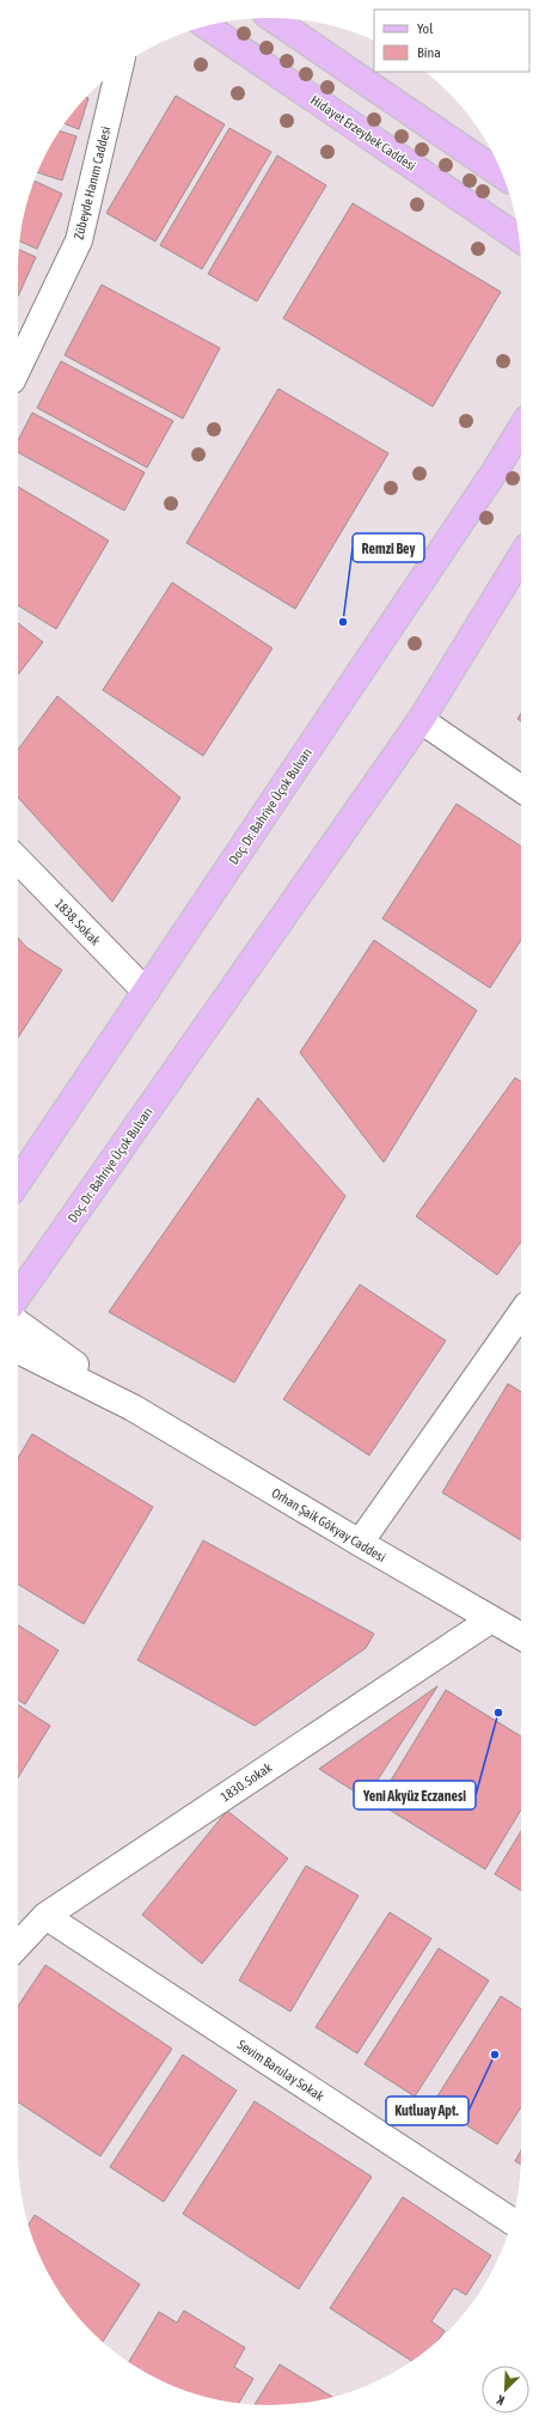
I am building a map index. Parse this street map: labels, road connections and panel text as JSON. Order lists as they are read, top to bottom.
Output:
{
  "streets": {
    "main road": ["Hidayet Erzeybek Caddesi", "Doç. Dr. Bahriye Üçok Bulvarı"],
    "street": [
      "Zübeyde Hanım Caddesi",
      "1838. Sokak",
      "Orhan Şaik Gökyay Caddesi",
      "1830. Sokak",
      "Sevim Barulay Sokak"
    ]
  },
  "crossings": [
    ["Doç. Dr. Bahriye Üçok Bulvarı", "1838. Sokak"],
    ["Orhan Şaik Gökyay Caddesi", "1830. Sokak"],
    ["1830. Sokak", "Sevim Barulay Sokak"]
  ],
  "places": ["Remzi Bey", "Yeni Akyüz Eczanesi", "Kutluay Apt."],
  "legend": ["Yol", "Bina"],
  "north": "bottom left"
}
